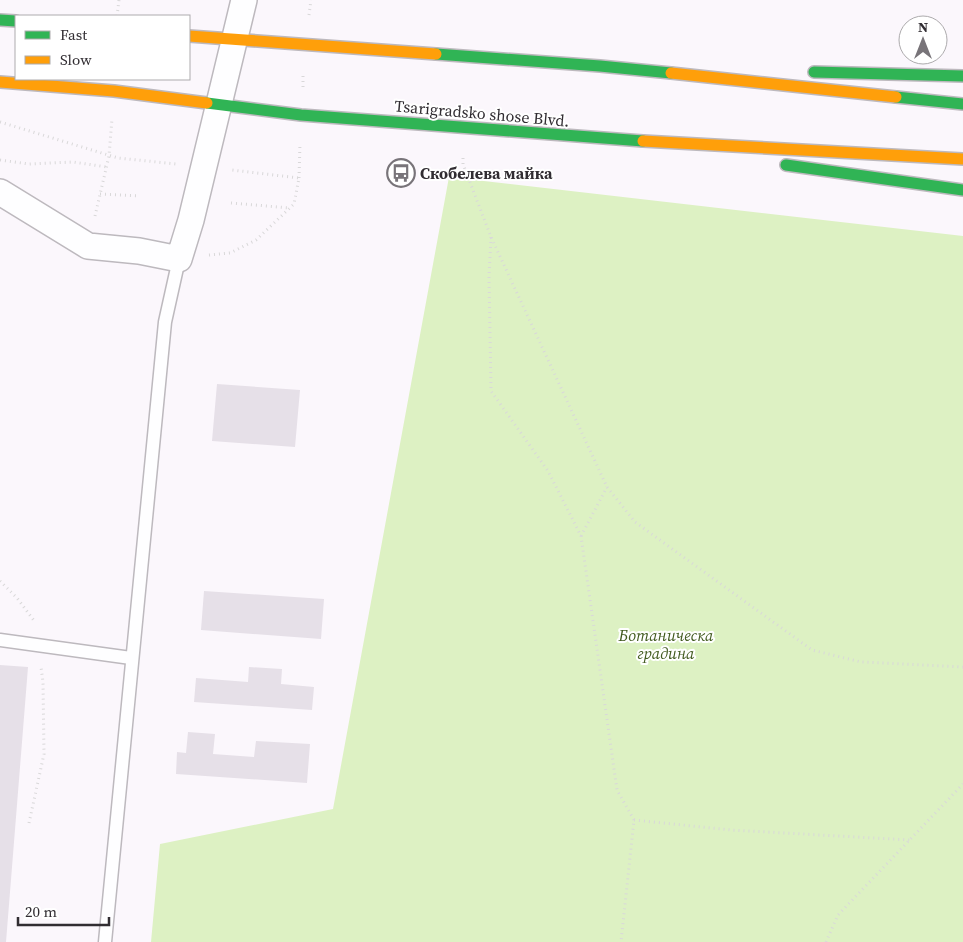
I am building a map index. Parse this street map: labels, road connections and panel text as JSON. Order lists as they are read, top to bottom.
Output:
{
  "streets": {
    "main road": ["Tsarigradsko shose Blvd."]
  },
  "parks": ["Ботаническа градина"],
  "places": {
    "bus stop": ["Скобелева майка"]
  },
  "legend": ["Fast", "Slow"],
  "scale_bar": "20 m",
  "north": "top"
}
